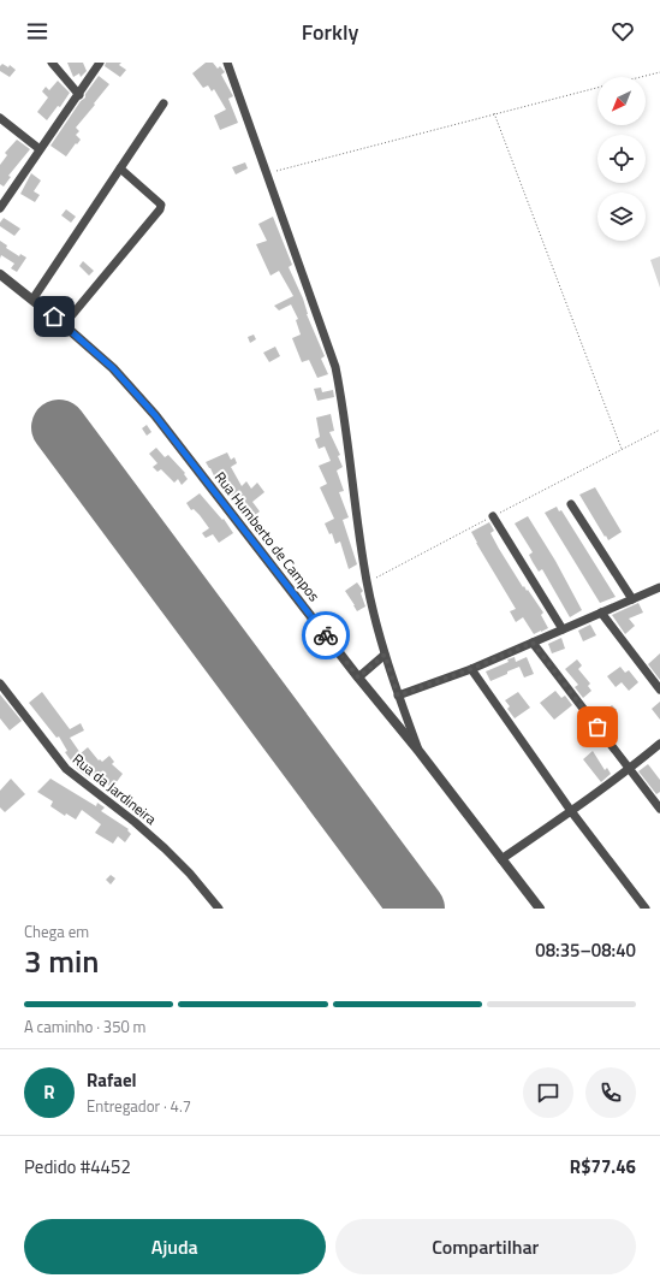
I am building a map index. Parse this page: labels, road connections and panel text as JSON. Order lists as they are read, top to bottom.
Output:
{
  "streets": {
    "street": ["Rua Humberto de Campos", "Rua da Jardineira"]
  },
  "north": "bottom left",
  "page": {
    "header": "Forkly",
    "heading": ["3 min", "Chega em", "08:35–08:40"],
    "panel": [
      "Rafael",
      "Entregador · 4.7",
      "Pedido #4452",
      "R$77.46"
    ],
    "bar": "A caminho · 350 m",
    "round": "R",
    "buttons": ["Ajuda", "Compartilhar"]
  }
}
